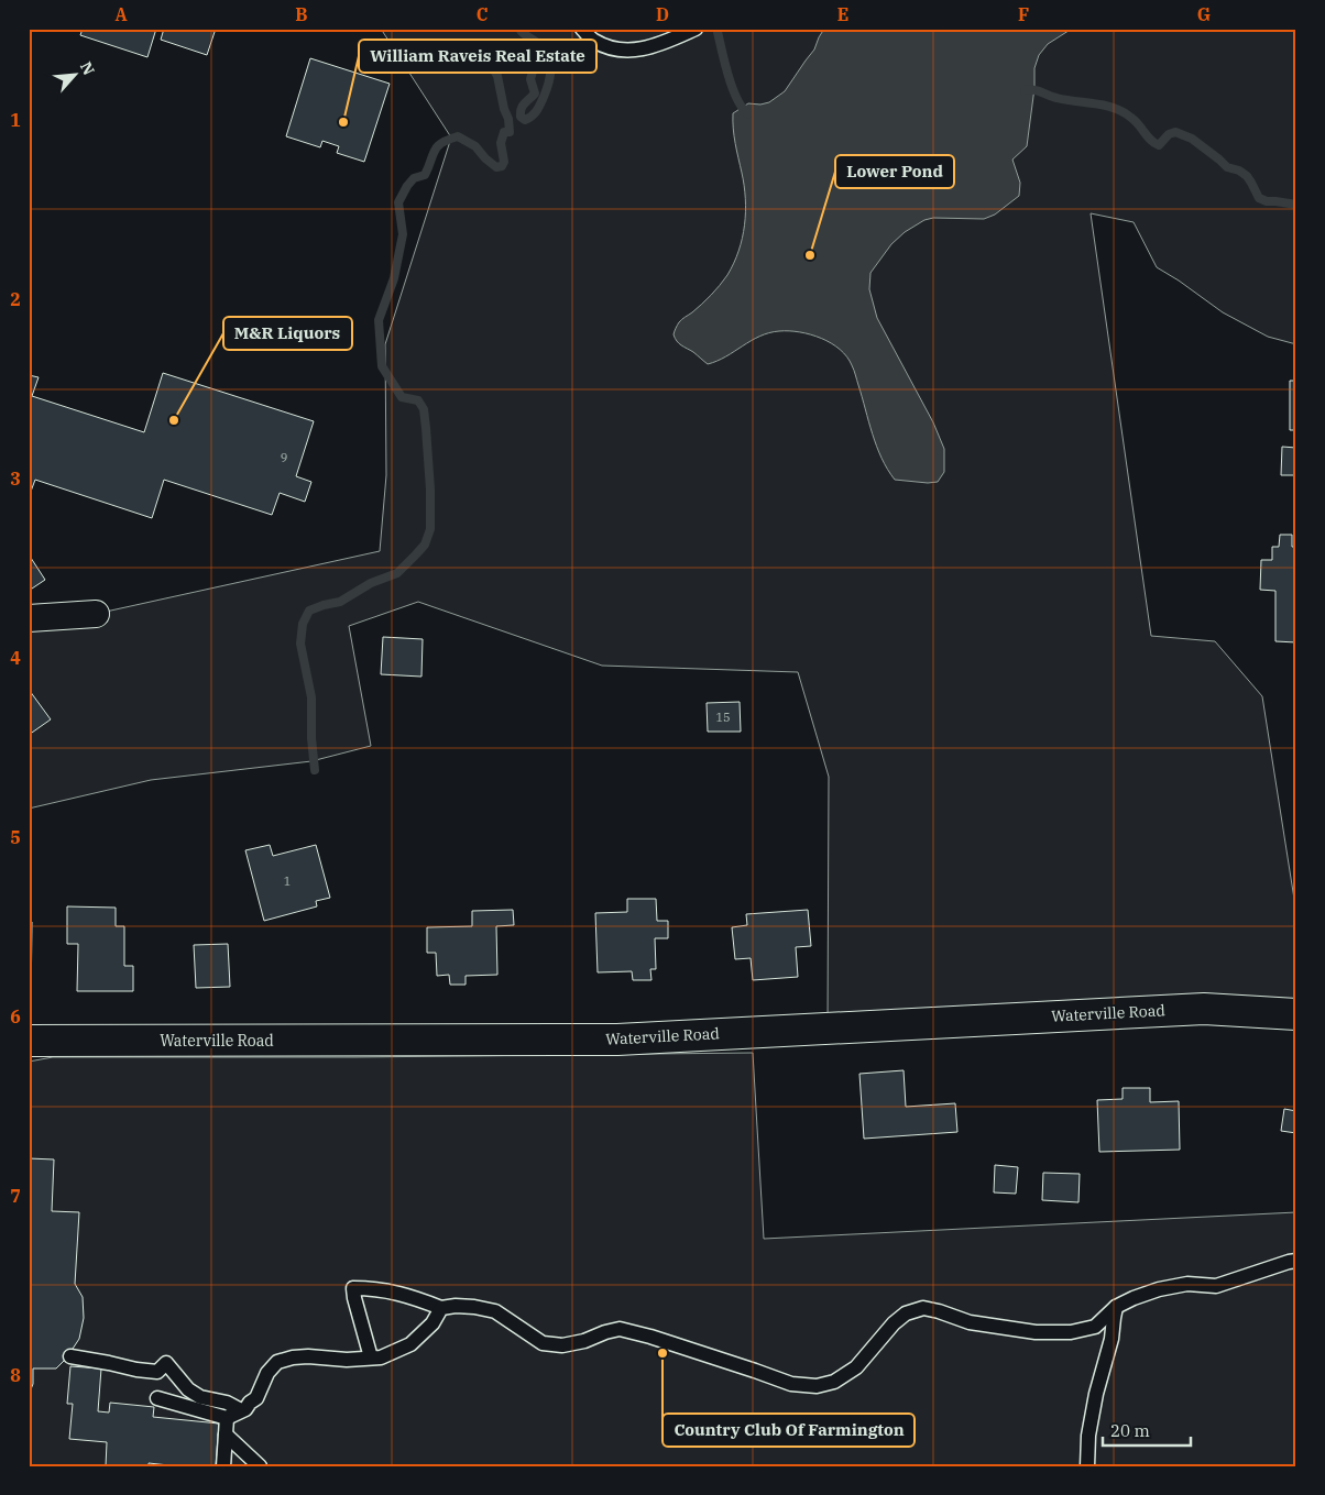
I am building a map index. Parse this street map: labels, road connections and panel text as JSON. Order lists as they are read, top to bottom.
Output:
{
  "streets": {
    "highway": ["Waterville Road"]
  },
  "places": [
    "William Raveis Real Estate",
    "Lower Pond",
    "M&R Liquors",
    "Country Club Of Farmington"
  ],
  "house_numbers": ["9", "15", "1"],
  "scale_bar": "20 m",
  "north": "top right",
  "grid": {
    "columns": [
      "A",
      "B",
      "C",
      "D",
      "E",
      "F",
      "G"
    ],
    "rows": [
      "1",
      "2",
      "3",
      "4",
      "5",
      "6",
      "7",
      "8"
    ]
  }
}
